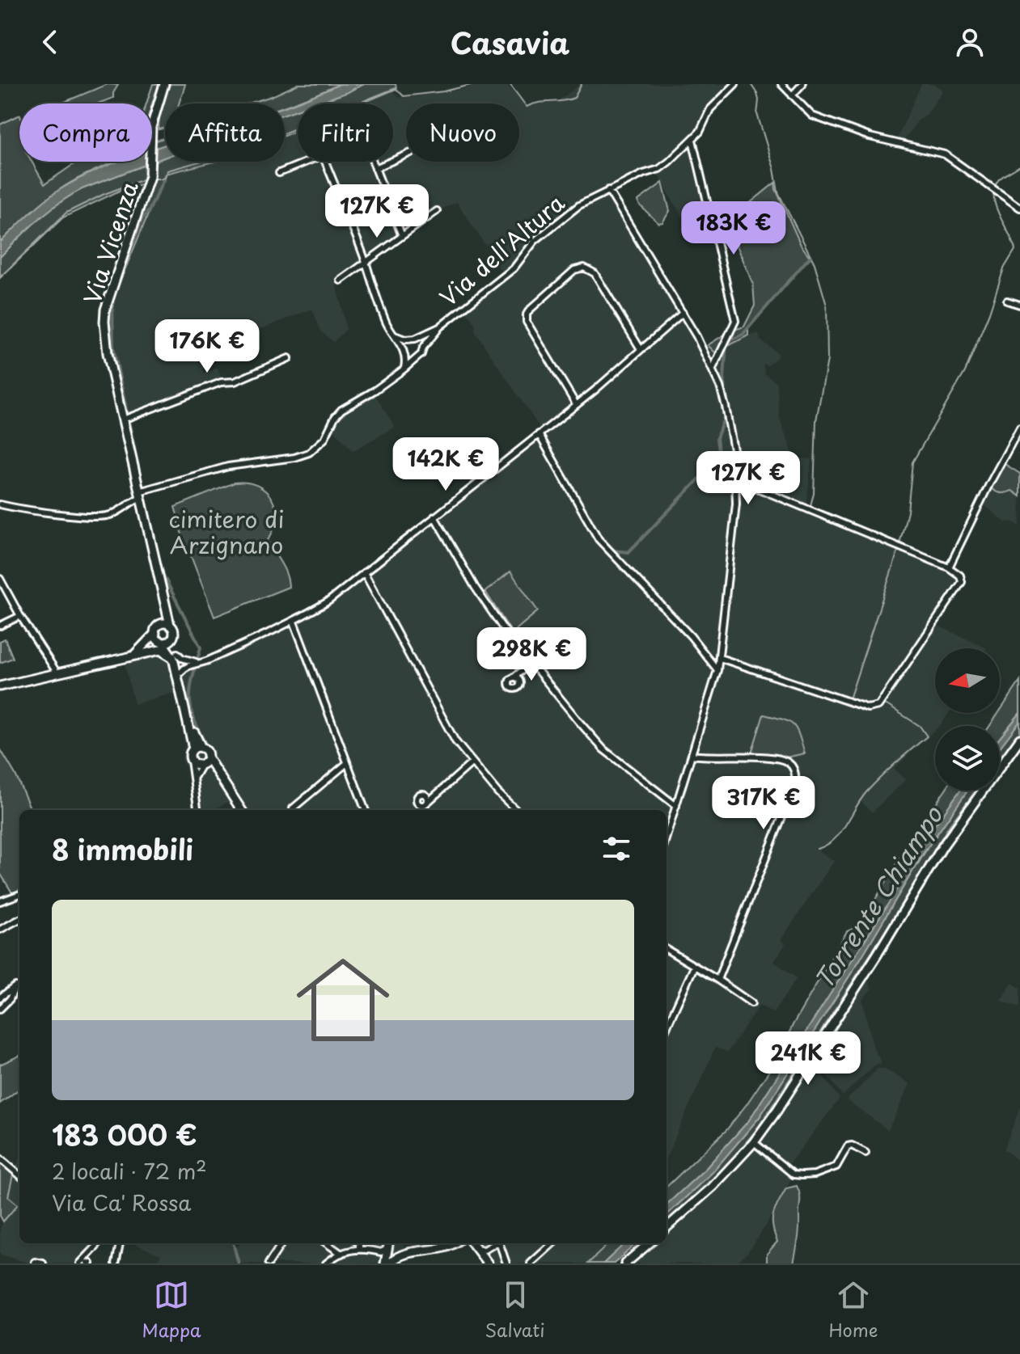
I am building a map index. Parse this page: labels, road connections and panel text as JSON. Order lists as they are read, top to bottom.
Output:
{
  "streets": {
    "main road": ["Via Vicenza"],
    "street": ["Via dell'Altura"]
  },
  "crossings": [
    ["Via Vicenza", "Via dell'Altura"]
  ],
  "water": ["Torrente Chiampo"],
  "parks": ["cimitero di Arzignano"],
  "north": "left",
  "page": {
    "header": "Casavia",
    "chip": [
      "Compra",
      "Affitta",
      "Filtri",
      "Nuovo"
    ],
    "price": [
      "127K €",
      "183K €",
      "176K €",
      "142K €",
      "127K €",
      "298K €",
      "317K €",
      "241K €"
    ],
    "heading": "8 immobili",
    "list": [
      {
        "name": "183 000 €",
        "note": "2 locali · 72 m² · Via Ca' Rossa"
      }
    ],
    "tabs": ["Mappa", "Salvati", "Home"]
  }
}
